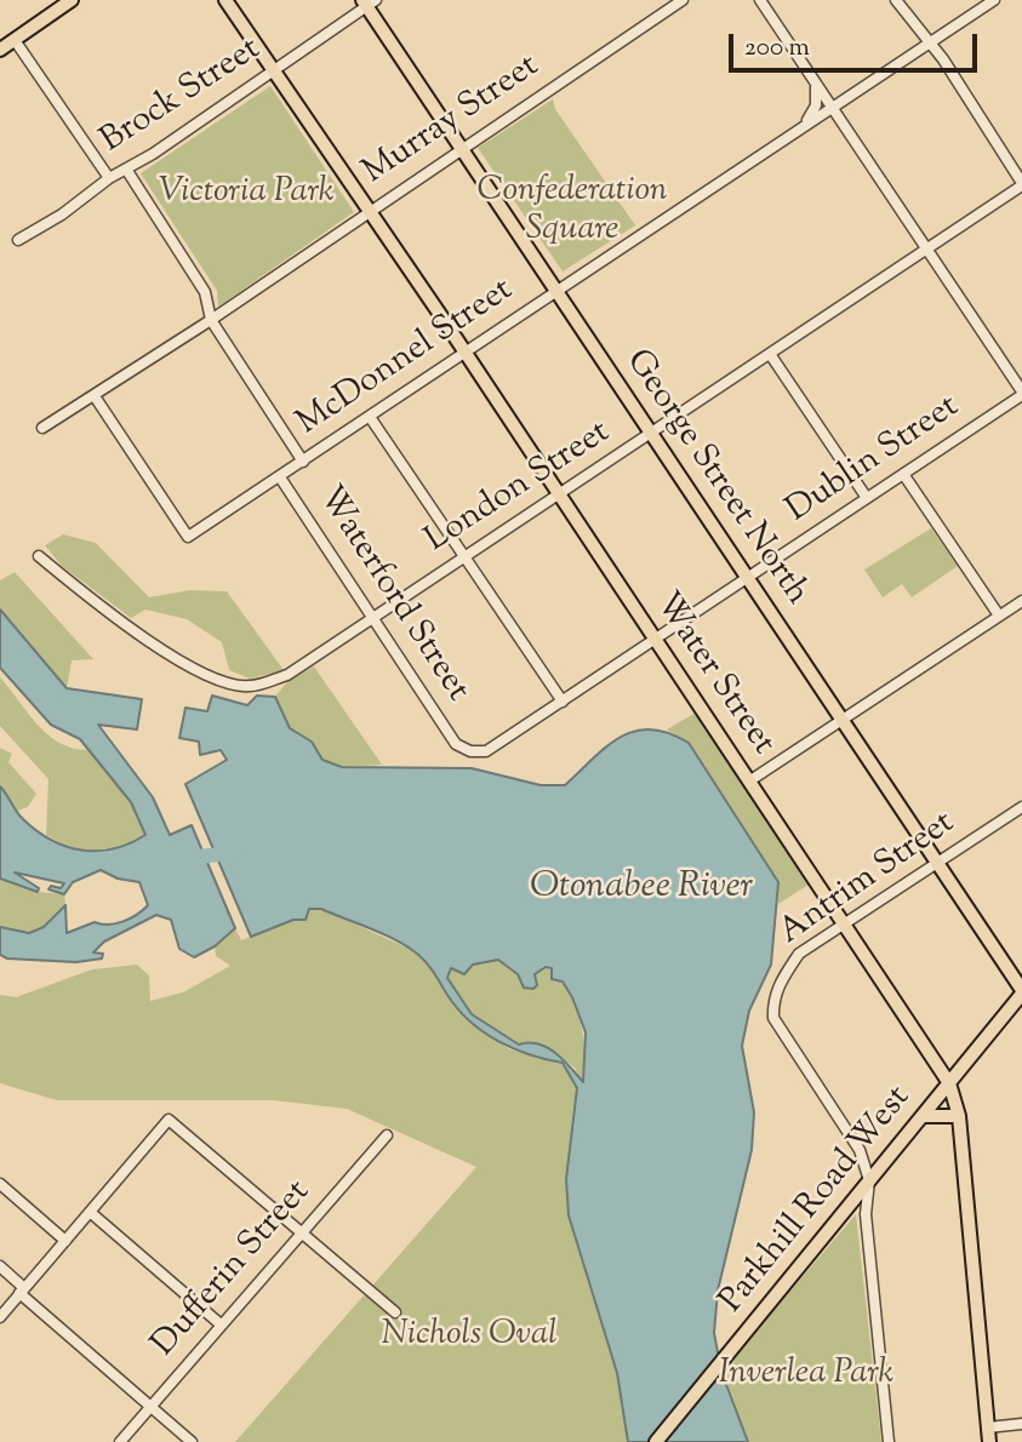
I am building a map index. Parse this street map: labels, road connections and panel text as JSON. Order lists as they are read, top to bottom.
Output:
{
  "streets": {
    "main road": ["George Street North", "Water Street", "Parkhill Road West"],
    "street": [
      "Brock Street",
      "Murray Street",
      "McDonnel Street",
      "Dublin Street",
      "London Street",
      "Waterford Street",
      "Antrim Street",
      "Dufferin Street"
    ]
  },
  "crossings": [
    ["Brock Street", "George Street North"],
    ["Brock Street", "Water Street"],
    ["Murray Street", "McDonnel Street"],
    ["Murray Street", "George Street North"],
    ["Murray Street", "Water Street"],
    ["McDonnel Street", "George Street North"],
    ["McDonnel Street", "Waterford Street"],
    ["McDonnel Street", "Water Street"],
    ["Dublin Street", "George Street North"],
    ["Dublin Street", "Waterford Street"],
    ["Dublin Street", "Water Street"],
    ["George Street North", "London Street"],
    ["George Street North", "Antrim Street"],
    ["George Street North", "Parkhill Road West"],
    ["London Street", "Waterford Street"],
    ["London Street", "Water Street"],
    ["Water Street", "Antrim Street"],
    ["Water Street", "Parkhill Road West"]
  ],
  "water": ["Otonabee River"],
  "parks": [
    "Confederation Square",
    "Victoria Park",
    "Nichols Oval",
    "Inverlea Park"
  ],
  "scale_bar": "200 m"
}
